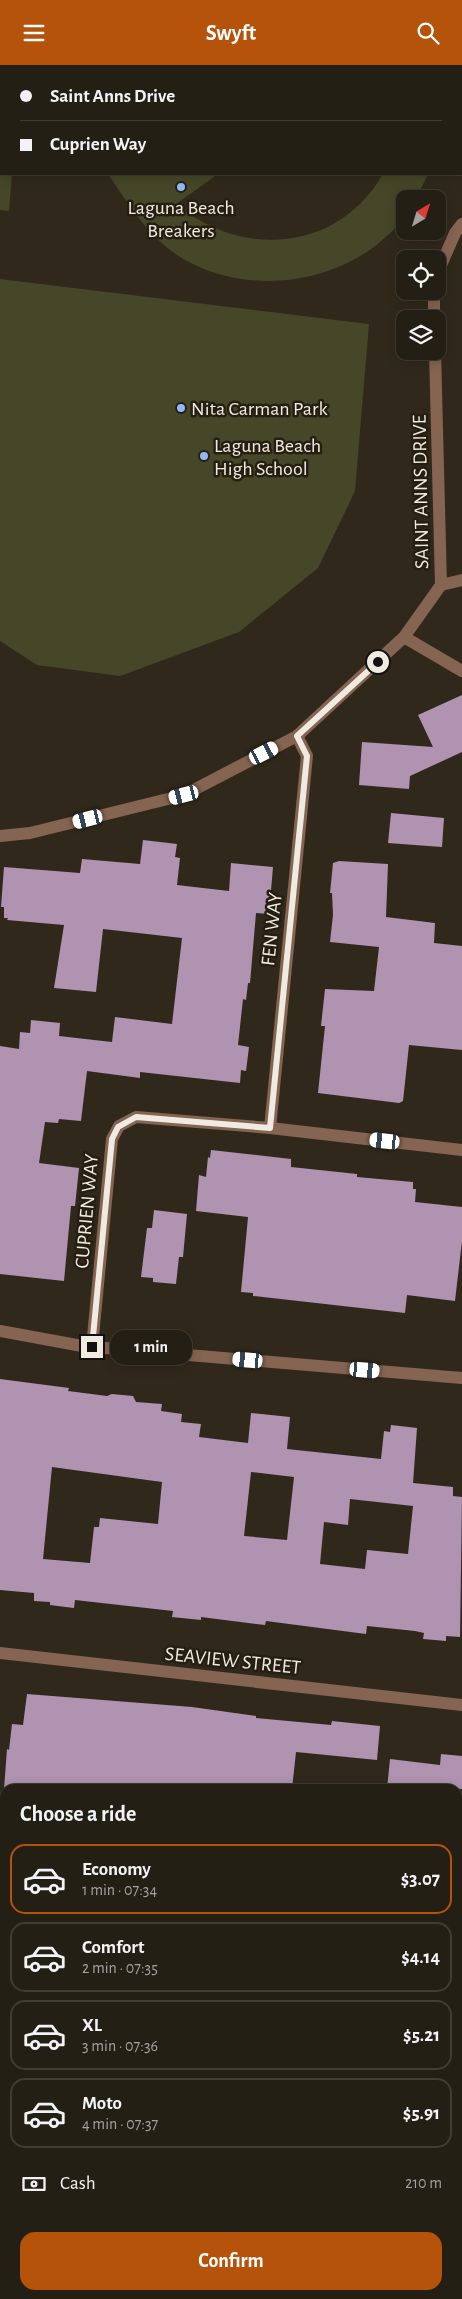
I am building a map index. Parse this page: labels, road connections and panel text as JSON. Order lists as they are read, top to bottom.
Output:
{
  "streets": {
    "street": [
      "SAINT ANNS DRIVE",
      "FEN WAY",
      "CUPRIEN WAY",
      "SEAVIEW STREET"
    ]
  },
  "crossings": [
    ["SAINT ANNS DRIVE", "FEN WAY"],
    ["FEN WAY", "CUPRIEN WAY"]
  ],
  "places": ["Laguna Beach Breakers", "Nita Carman Park", "Laguna Beach High School"],
  "north": "top right",
  "page": {
    "header": "Swyft",
    "banner": ["Saint Anns Drive", "Cuprien Way"],
    "bubble": "1 min",
    "heading": "Choose a ride",
    "list": [
      {
        "name": "Economy",
        "note": "1 min · 07:34",
        "value": "$3.07"
      },
      {
        "name": "Comfort",
        "note": "2 min · 07:35",
        "value": "$4.14"
      },
      {
        "name": "XL",
        "note": "3 min · 07:36",
        "value": "$5.21"
      },
      {
        "name": "Moto",
        "note": "4 min · 07:37",
        "value": "$5.91"
      }
    ],
    "pay": ["Cash", "210 m"],
    "buttons": "Confirm"
  }
}
